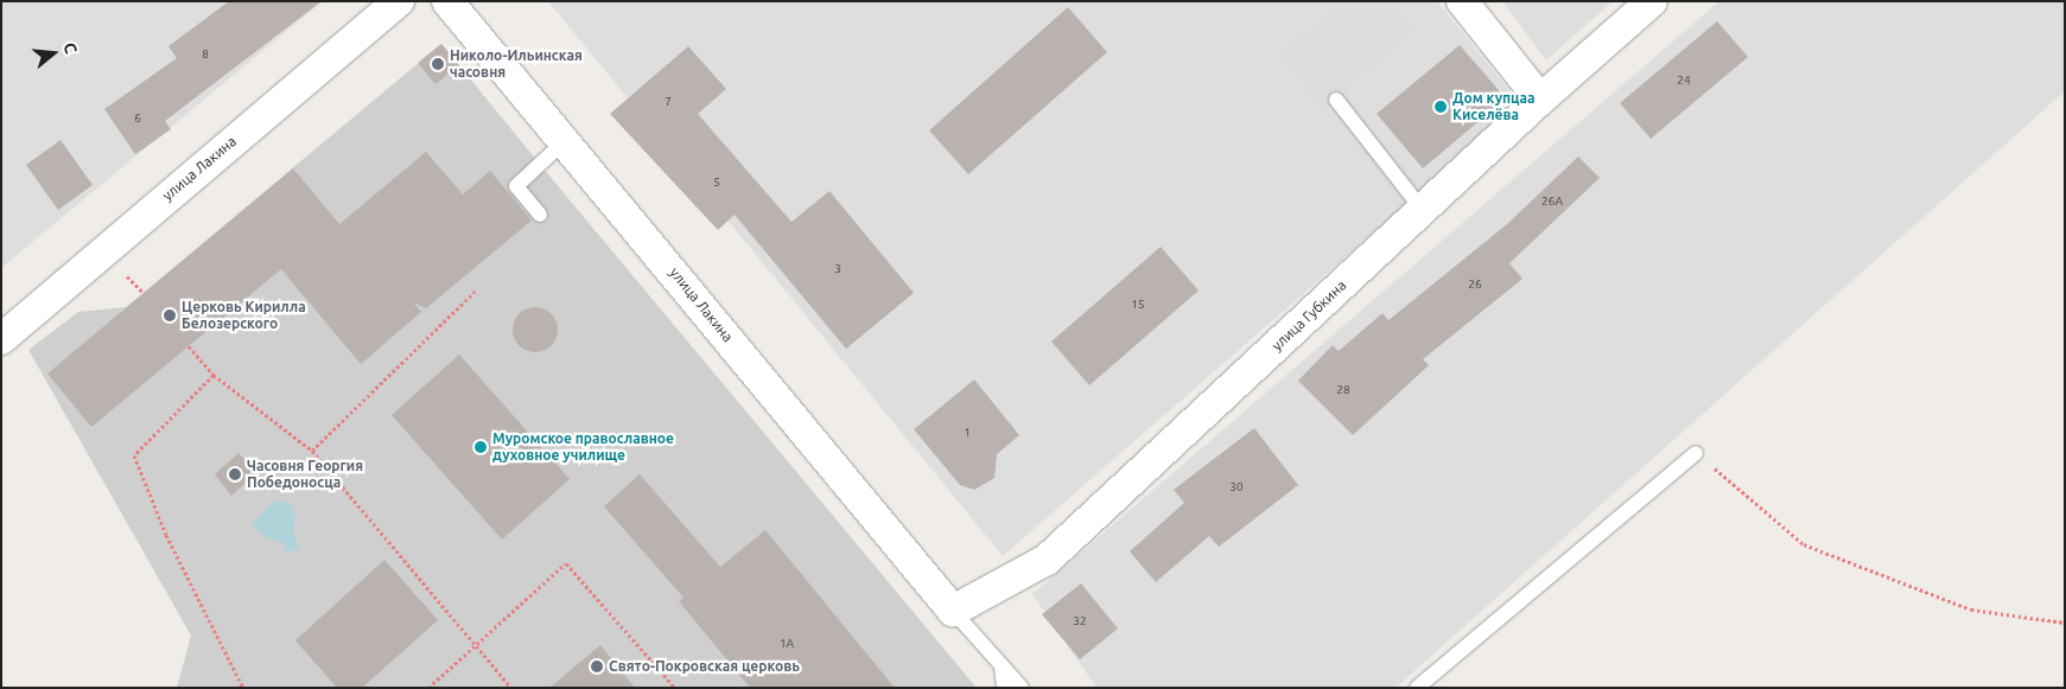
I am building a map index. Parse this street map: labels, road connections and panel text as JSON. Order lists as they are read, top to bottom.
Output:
{
  "streets": {
    "street": ["улица Лакина", "улица Губкина"]
  },
  "crossings": [
    ["улица Лакина", "улица Губкина"]
  ],
  "places": [
    "Николо-Ильинская часовня",
    "Дом купцаа Киселёва",
    "Церковь Кирилла Белозерского",
    "Муромское православное духовное училище",
    "Часовня Георгия Победоносца",
    "Свято-Покровская церковь"
  ],
  "house_numbers": [
    "8",
    "24",
    "7",
    "6",
    "5",
    "26А",
    "3",
    "26",
    "15",
    "28",
    "1",
    "30",
    "32",
    "1А"
  ],
  "north": "right"
}
